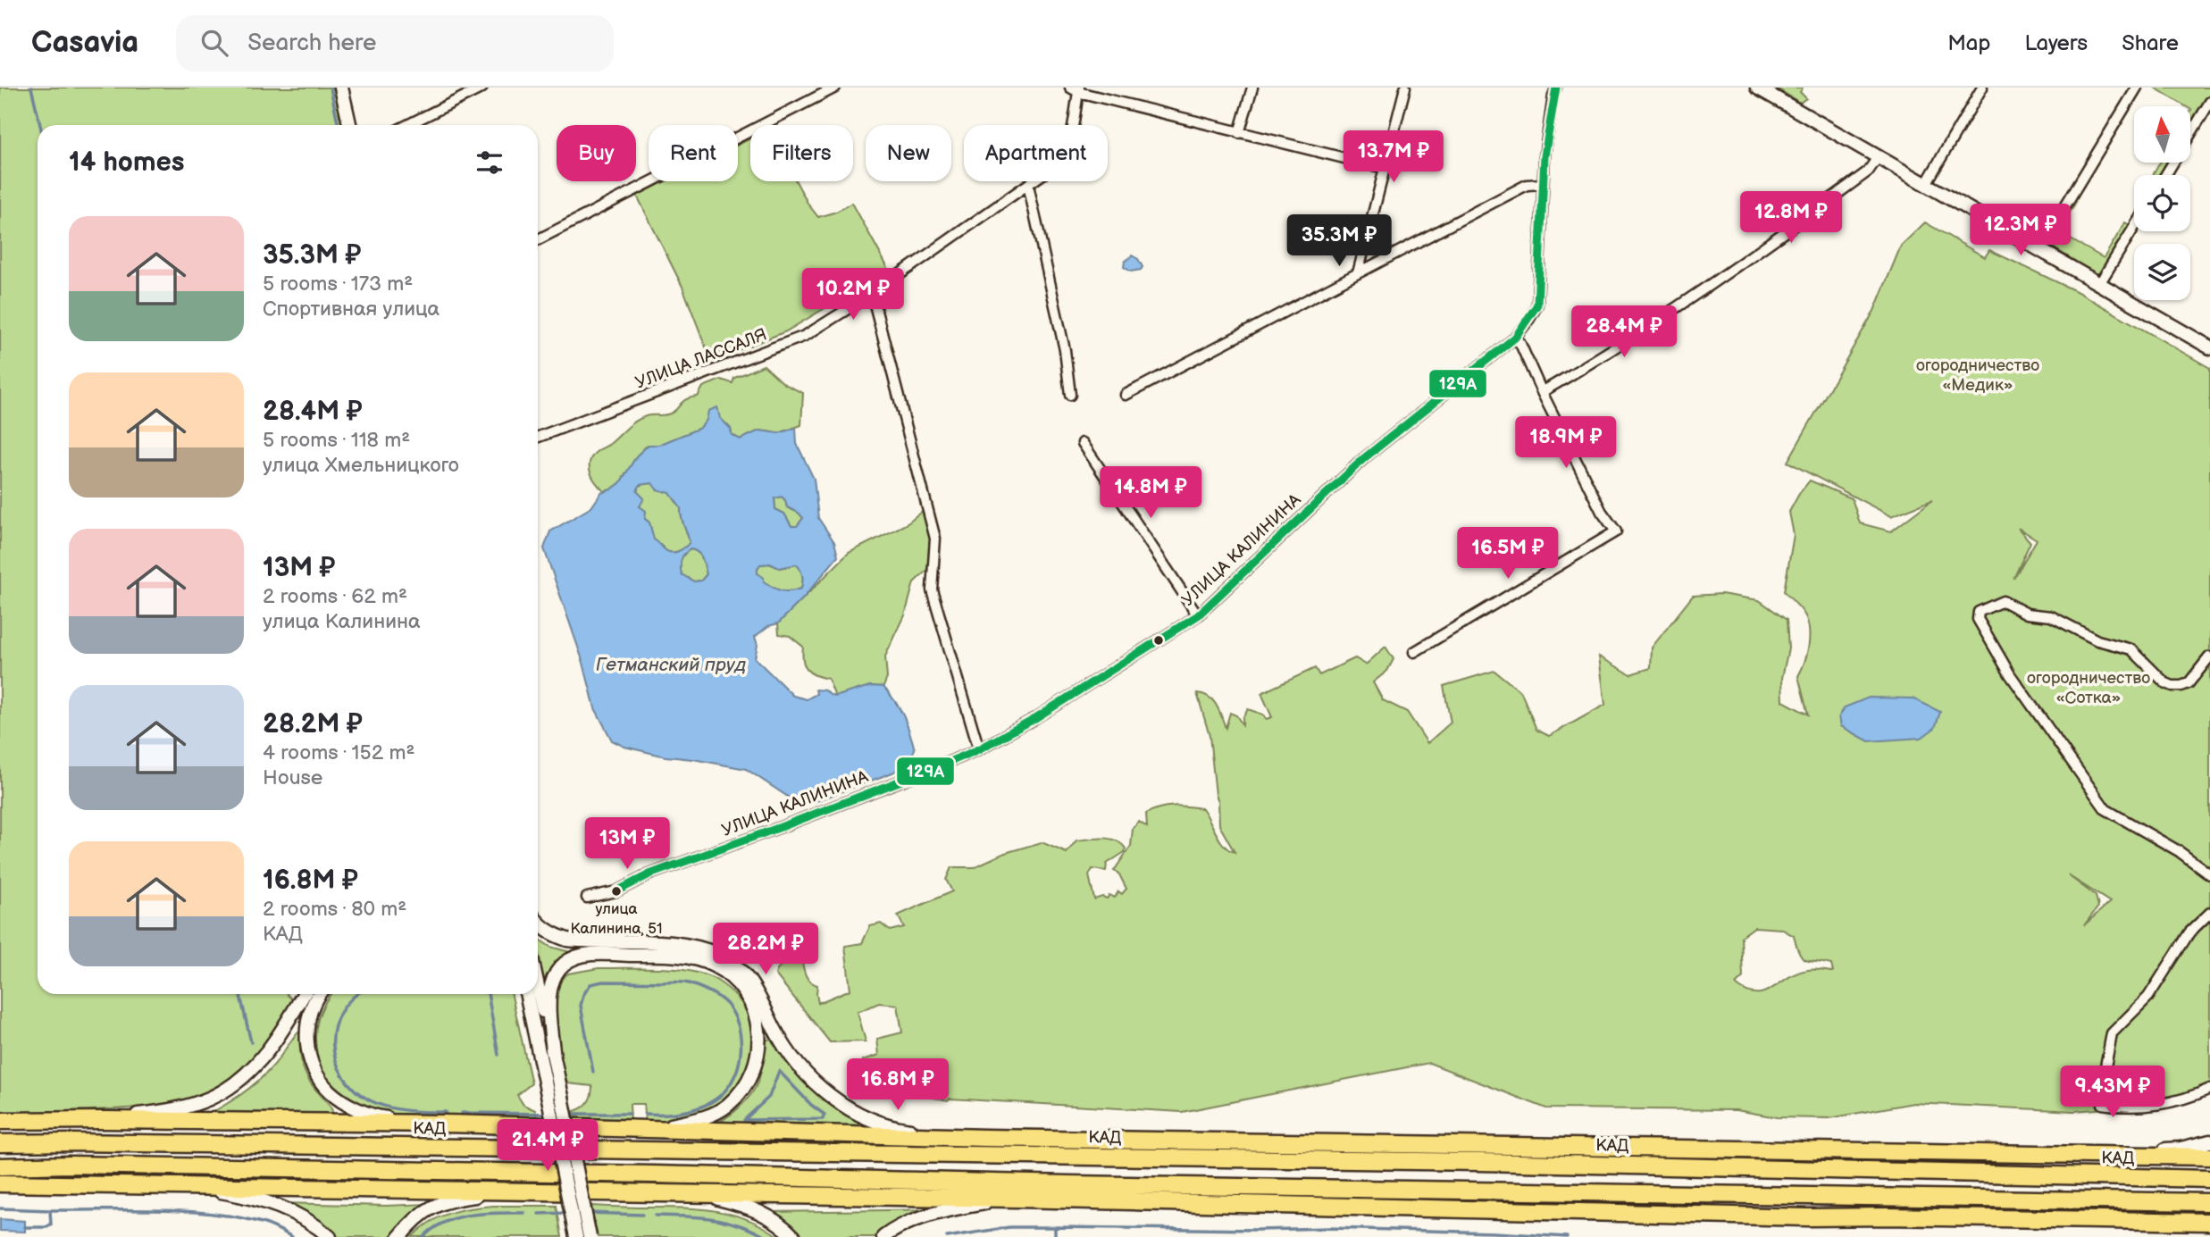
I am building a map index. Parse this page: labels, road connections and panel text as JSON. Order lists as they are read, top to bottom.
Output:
{
  "streets": {
    "highway": ["КАД"],
    "street": ["УЛИЦА ЛАССАЛЯ", "УЛИЦА КАЛИНИНА"]
  },
  "water": ["Гетманский пруд"],
  "parks": ["огородничество «Медик»", "огородничество «Сотка»"],
  "places": ["улица Калинина, 51"],
  "lines": ["transit line 129А"],
  "north": "top",
  "page": {
    "header": "Casavia",
    "search": "Search here",
    "nav": ["Map", "Layers", "Share"],
    "chip": [
      "Buy",
      "Rent",
      "Filters",
      "New",
      "Apartment"
    ],
    "heading": "14 homes",
    "price": [
      "13.7M ₽",
      "12.8M ₽",
      "12.3M ₽",
      "35.3M ₽",
      "10.2M ₽",
      "28.4M ₽",
      "18.9M ₽",
      "14.8M ₽",
      "16.5M ₽",
      "13M ₽",
      "28.2M ₽",
      "16.8M ₽",
      "9.43M ₽",
      "21.4M ₽"
    ],
    "list": [
      {
        "name": "35.3M ₽",
        "note": "5 rooms · 173 m² · Спортивная улица"
      },
      {
        "name": "28.4M ₽",
        "note": "5 rooms · 118 m² · улица Хмельницкого"
      },
      {
        "name": "13M ₽",
        "note": "2 rooms · 62 m² · улица Калинина"
      },
      {
        "name": "28.2M ₽",
        "note": "4 rooms · 152 m² · House"
      },
      {
        "name": "16.8M ₽",
        "note": "2 rooms · 80 m² · КАД"
      }
    ]
  }
}
